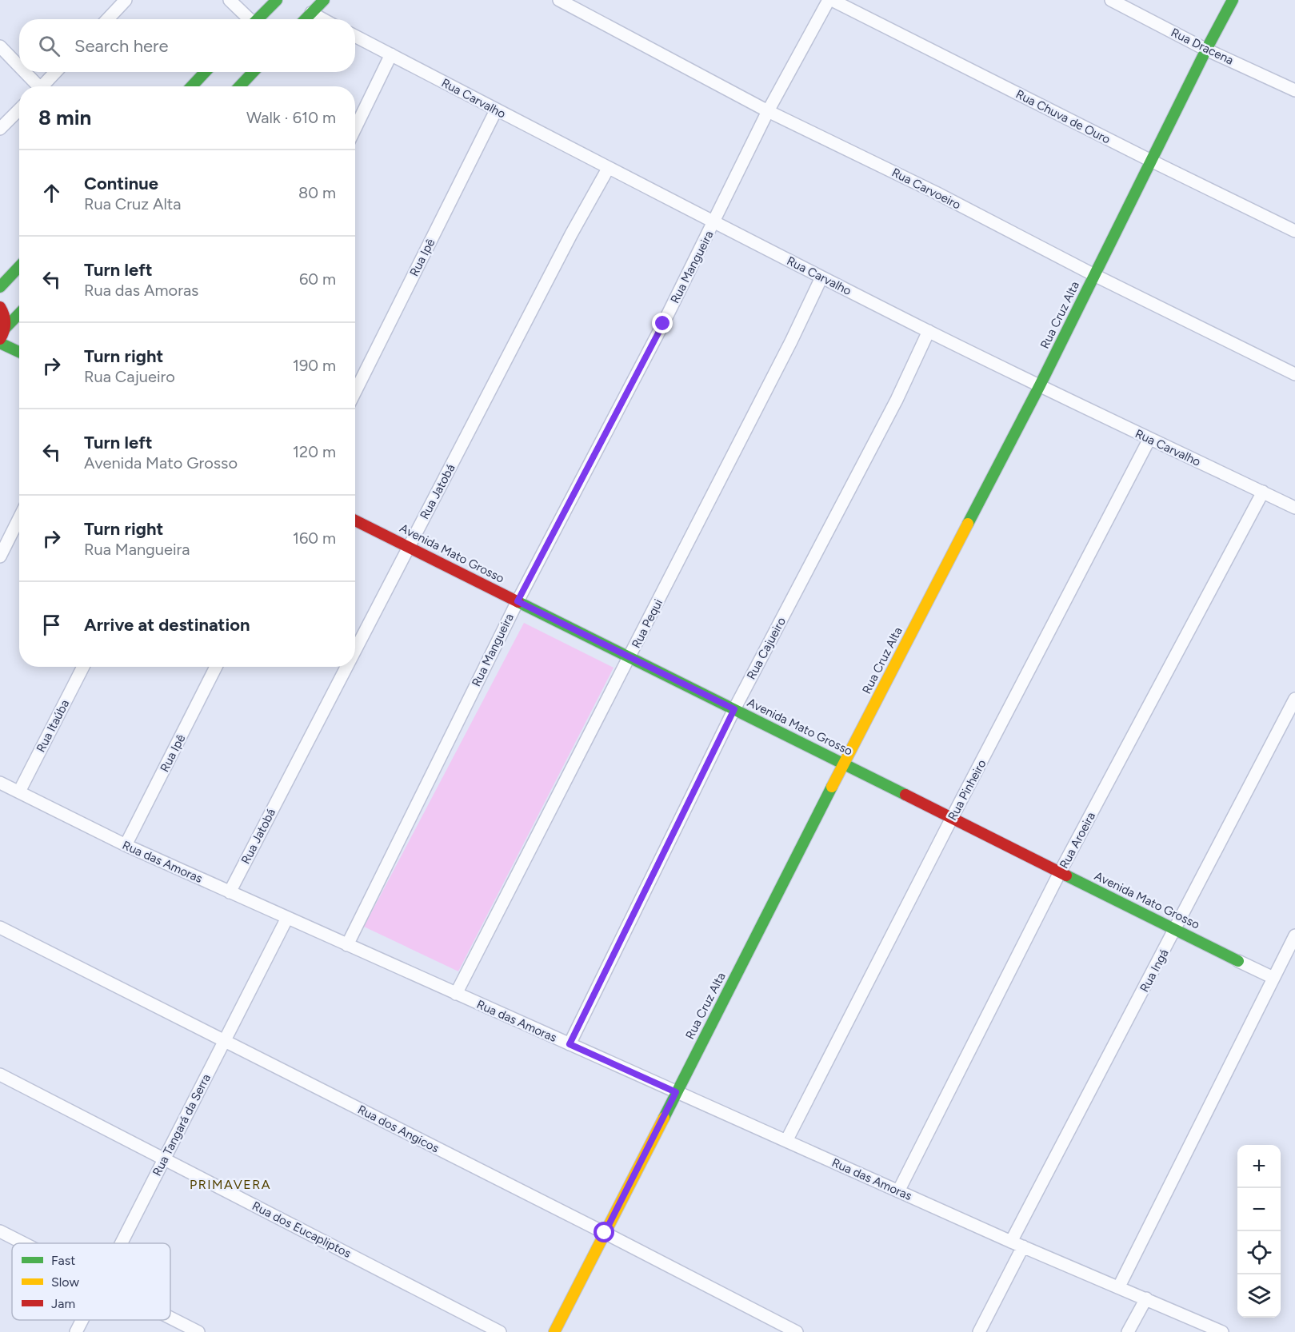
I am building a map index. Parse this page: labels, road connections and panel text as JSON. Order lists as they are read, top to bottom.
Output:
{
  "streets": {
    "street": [
      "Rua Dracena",
      "Rua Carvalho",
      "Rua Chuva de Ouro",
      "Rua Carvoeiro",
      "Rua Ipê",
      "Rua Mangueira",
      "Rua Cruz Alta",
      "Rua Jatobá",
      "Avenida Mato Grosso",
      "Rua Pequi",
      "Rua Cajueiro",
      "Rua Itaúba",
      "Rua Pinheiro",
      "Rua Aroeira",
      "Rua das Amoras",
      "Rua Ingá",
      "Rua Tangará da Serra",
      "Rua dos Angicos",
      "Rua dos Eucapliptos"
    ]
  },
  "crossings": [
    ["Rua Dracena", "Rua Cruz Alta"],
    ["Rua Carvalho", "Rua Ipê"],
    ["Rua Carvalho", "Rua Mangueira"],
    ["Rua Carvalho", "Rua Cruz Alta"],
    ["Rua Carvalho", "Rua Jatobá"],
    ["Rua Carvalho", "Rua Pequi"],
    ["Rua Carvalho", "Rua Cajueiro"],
    ["Rua Carvalho", "Rua Pinheiro"],
    ["Rua Carvalho", "Rua Aroeira"],
    ["Rua Chuva de Ouro", "Rua Mangueira"],
    ["Rua Chuva de Ouro", "Rua Cruz Alta"],
    ["Rua Carvoeiro", "Rua Mangueira"],
    ["Rua Carvoeiro", "Rua Cruz Alta"],
    ["Rua Ipê", "Rua das Amoras"],
    ["Rua Mangueira", "Avenida Mato Grosso"],
    ["Rua Mangueira", "Rua das Amoras"],
    ["Rua Cruz Alta", "Avenida Mato Grosso"],
    ["Rua Cruz Alta", "Rua das Amoras"],
    ["Rua Cruz Alta", "Rua dos Angicos"],
    ["Rua Jatobá", "Avenida Mato Grosso"],
    ["Rua Jatobá", "Rua das Amoras"],
    ["Avenida Mato Grosso", "Rua Pequi"],
    ["Avenida Mato Grosso", "Rua Cajueiro"],
    ["Avenida Mato Grosso", "Rua Pinheiro"],
    ["Avenida Mato Grosso", "Rua Aroeira"],
    ["Avenida Mato Grosso", "Rua Ingá"],
    ["Rua Pequi", "Rua das Amoras"],
    ["Rua Cajueiro", "Rua das Amoras"],
    ["Rua Itaúba", "Rua das Amoras"],
    ["Rua Pinheiro", "Rua das Amoras"],
    ["Rua Aroeira", "Rua das Amoras"],
    ["Rua das Amoras", "Rua Ingá"],
    ["Rua das Amoras", "Rua Tangará da Serra"],
    ["Rua Tangará da Serra", "Rua dos Angicos"],
    ["Rua Tangará da Serra", "Rua dos Eucapliptos"]
  ],
  "districts": ["PRIMAVERA"],
  "legend": ["Fast", "Slow", "Jam"],
  "page": {
    "search": "Search here",
    "heading": ["8 min", "Walk · 610 m"],
    "list": [
      ["Continue", "Rua Cruz Alta", "80 m"],
      ["Turn left", "Rua das Amoras", "60 m"],
      ["Turn right", "Rua Cajueiro", "190 m"],
      ["Turn left", "Avenida Mato Grosso", "120 m"],
      ["Turn right", "Rua Mangueira", "160 m"],
      "Arrive at destination"
    ],
    "map_buttons": ["+", "−"]
  }
}
